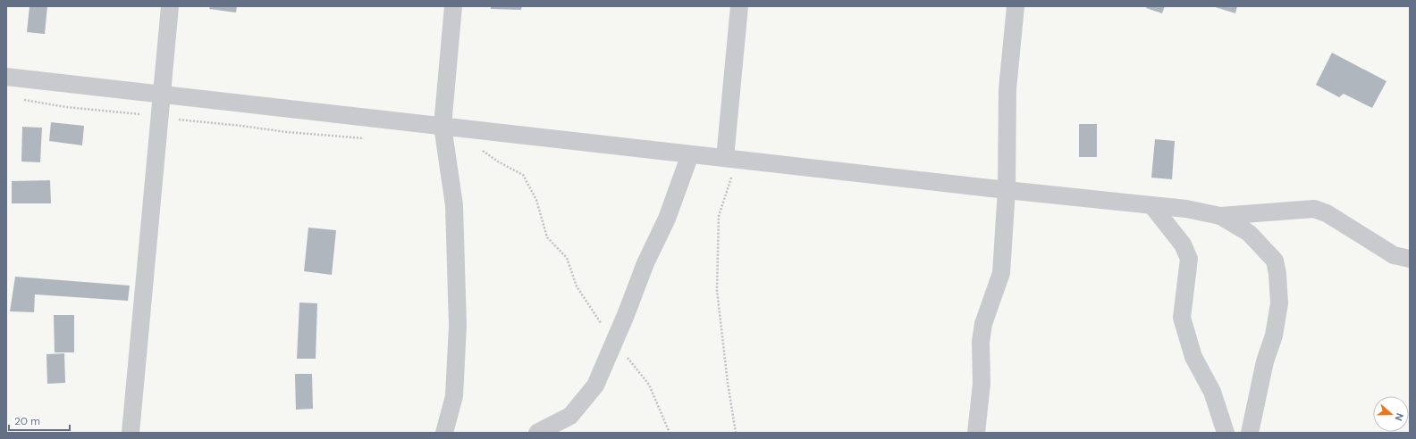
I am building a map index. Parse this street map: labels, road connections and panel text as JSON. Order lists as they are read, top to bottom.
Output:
{
  "scale_bar": "20 m",
  "north": "right"
}
